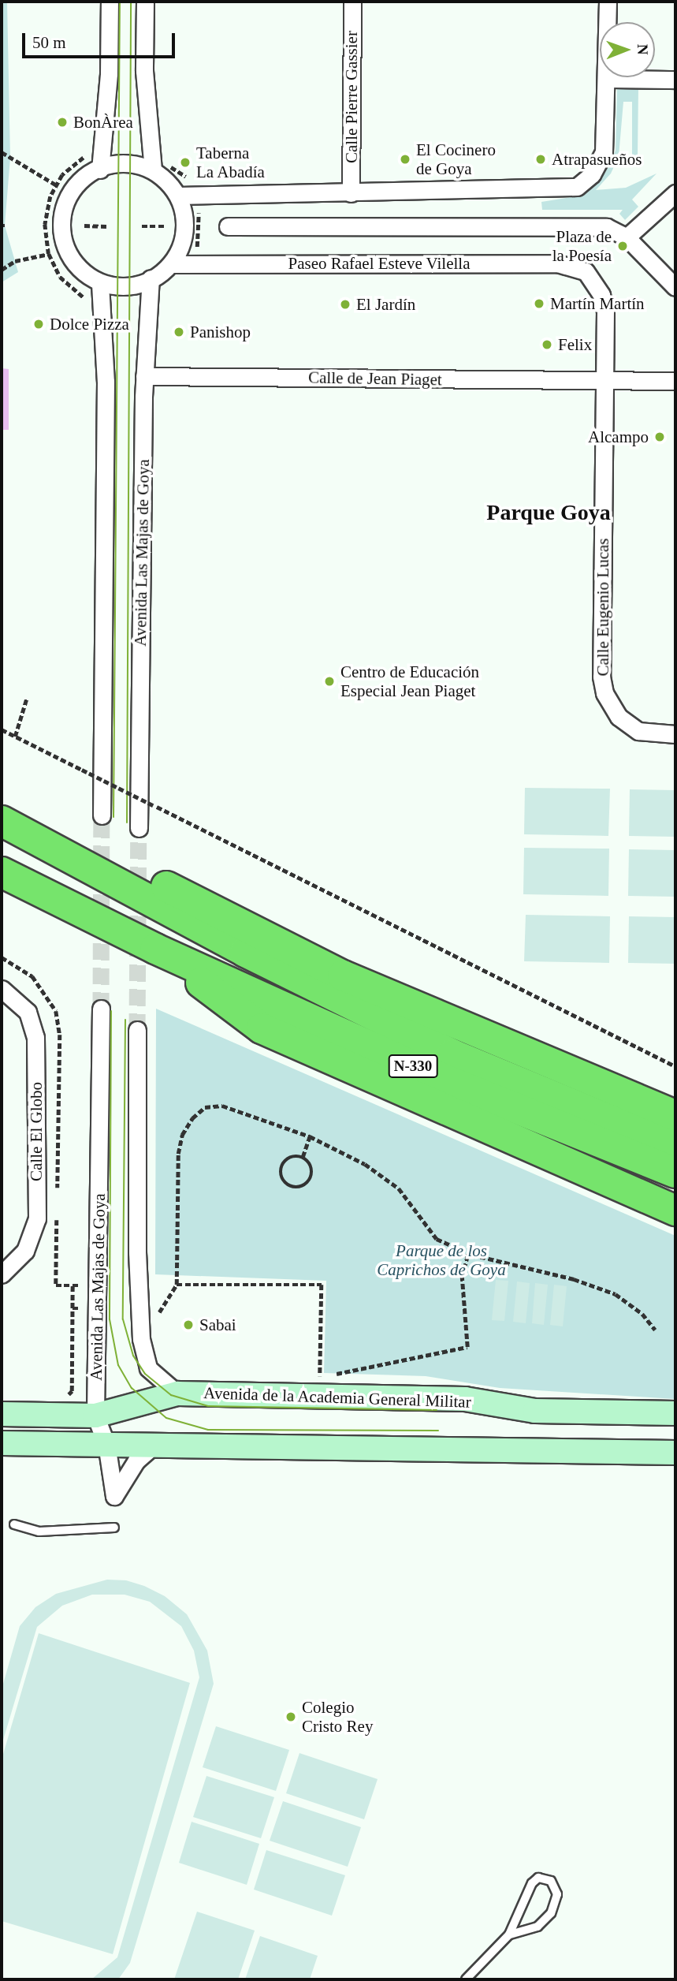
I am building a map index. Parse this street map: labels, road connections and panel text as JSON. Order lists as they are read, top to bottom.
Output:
{
  "streets": {
    "highway": ["N-330"],
    "main road": ["Avenida de la Academia General Militar"],
    "street": [
      "Calle Pierre Gassier",
      "Paseo Rafael Esteve Vilella",
      "Calle de Jean Piaget",
      "Avenida Las Majas de Goya",
      "Calle Eugenio Lucas",
      "Calle El Globo"
    ]
  },
  "crossings": [
    ["Paseo Rafael Esteve Vilella", "Avenida Las Majas de Goya"],
    ["Paseo Rafael Esteve Vilella", "Calle Eugenio Lucas"],
    ["Calle de Jean Piaget", "Avenida Las Majas de Goya"],
    ["Calle de Jean Piaget", "Calle Eugenio Lucas"],
    ["Avenida Las Majas de Goya", "Avenida de la Academia General Militar"]
  ],
  "districts": ["Parque Goya"],
  "parks": ["Parque de los Caprichos de Goya"],
  "places": [
    "BonÀrea",
    "El Cocinero de Goya",
    "Atrapasueños",
    "Taberna La Abadía",
    "Plaza de la Poesía",
    "Martín Martín",
    "El Jardín",
    "Dolce Pizza",
    "Panishop",
    "Felix",
    "Alcampo",
    "Centro de Educación Especial Jean Piaget",
    "Sabai",
    "Colegio Cristo Rey"
  ],
  "scale_bar": "50 m",
  "north": "right"
}
